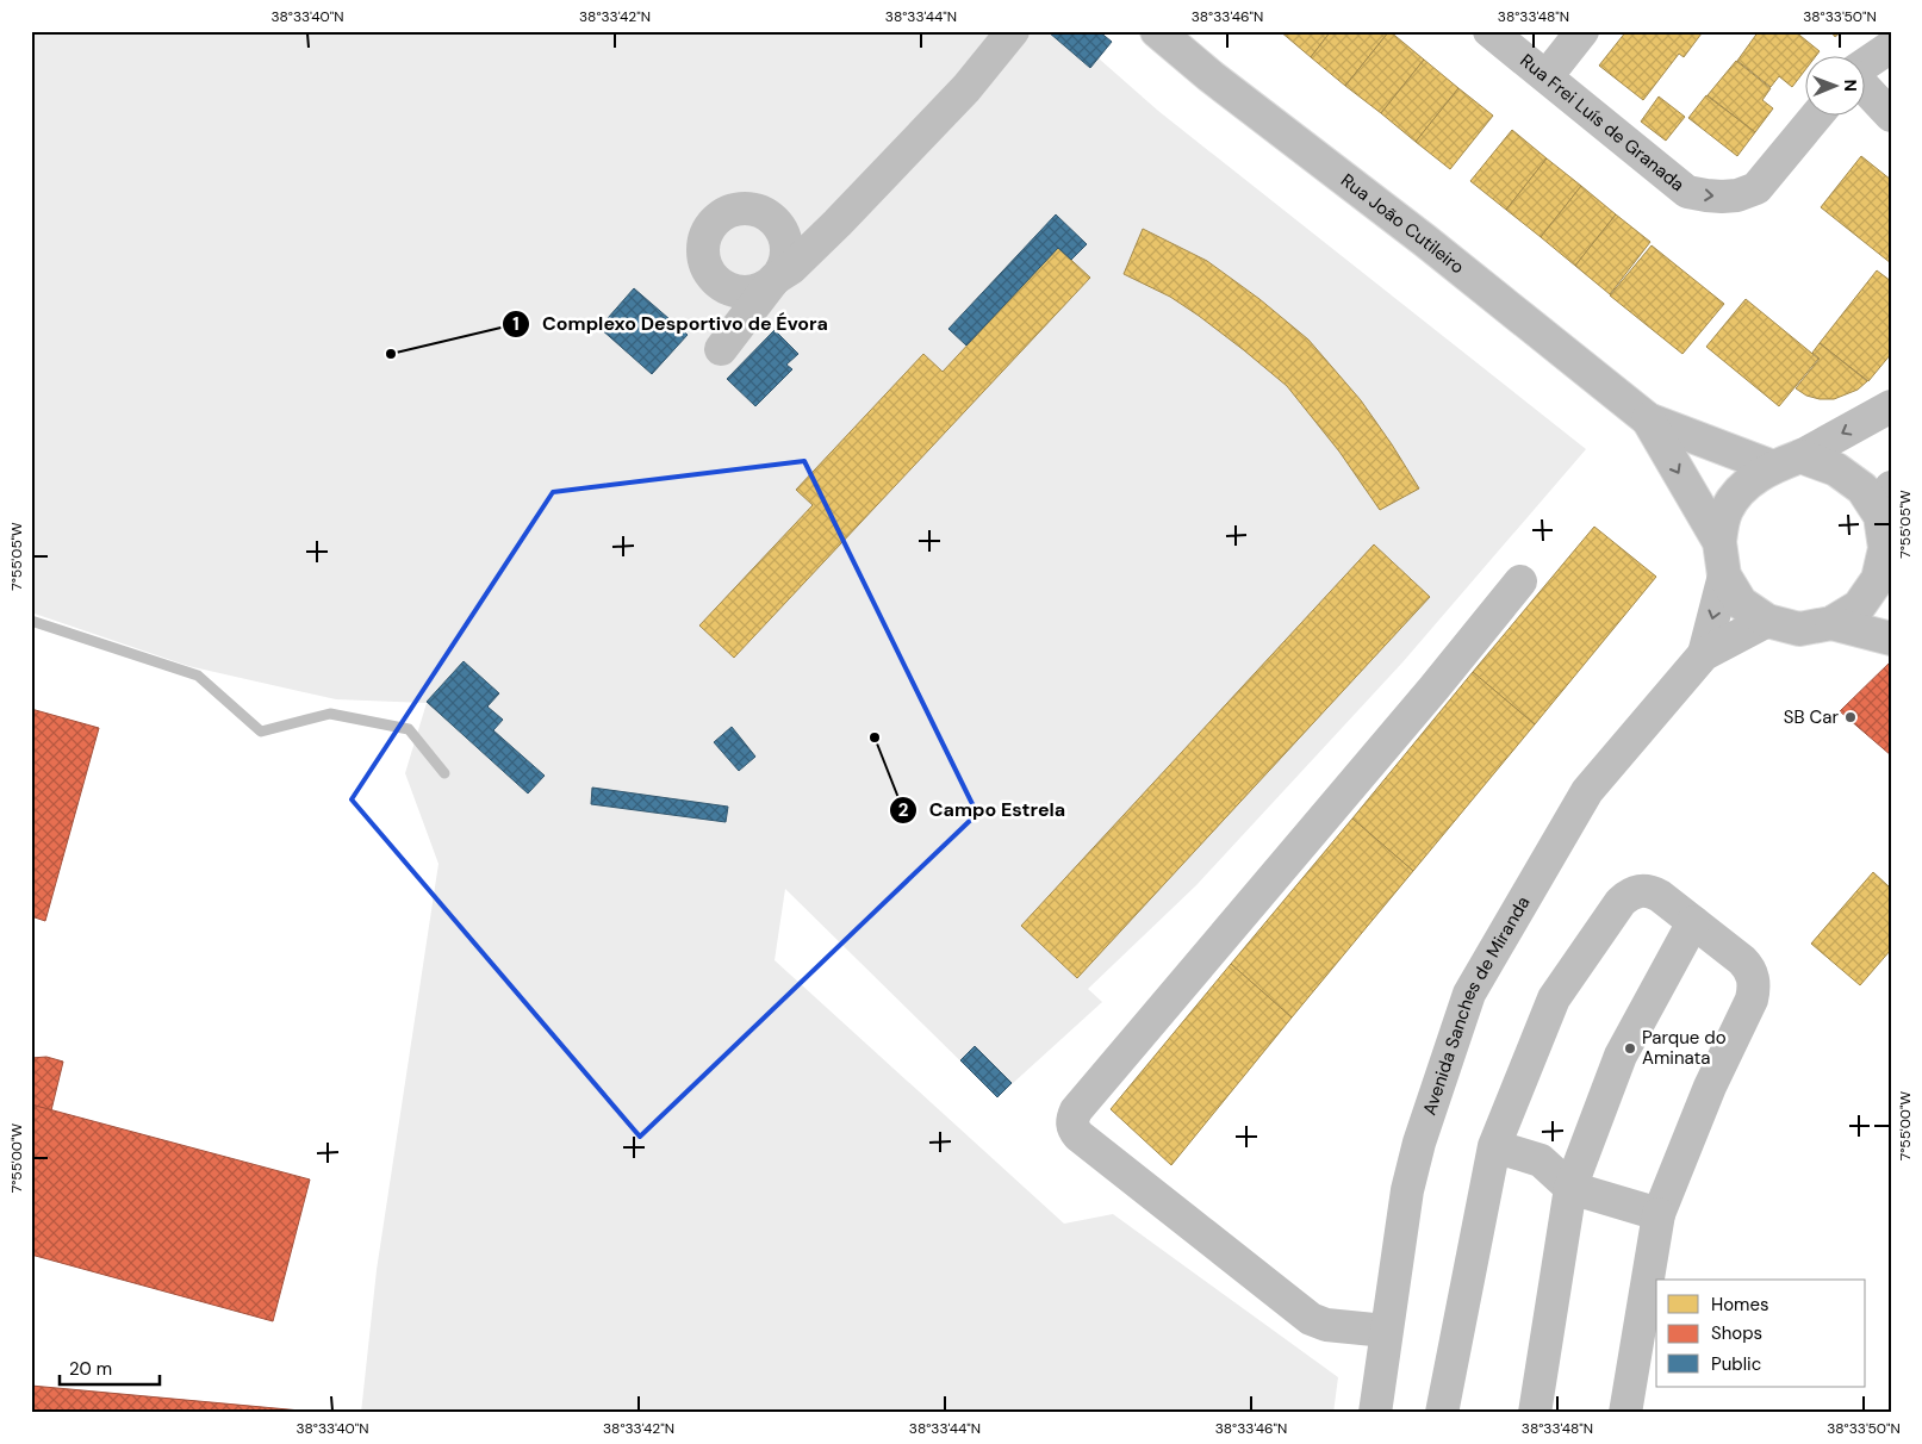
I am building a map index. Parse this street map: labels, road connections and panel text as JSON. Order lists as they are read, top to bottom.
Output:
{
  "streets": {
    "street": ["Rua Frei Luís de Granada", "Rua João Cutileiro", "Avenida Sanches de Miranda"]
  },
  "crossings": [
    ["Rua João Cutileiro", "Avenida Sanches de Miranda"]
  ],
  "places": [
    "Complexo Desportivo de Évora",
    "SB Car",
    "Campo Estrela",
    "Parque do Aminata"
  ],
  "legend": ["Homes", "Shops", "Public"],
  "scale_bar": "20 m",
  "north": "right",
  "coordinates": [
    "38°33'40\"N",
    "38°33'42\"N",
    "38°33'44\"N",
    "38°33'46\"N",
    "38°33'48\"N",
    "38°33'50\"N",
    "7°55'05\"W",
    "7°55'00\"W"
  ]
}
